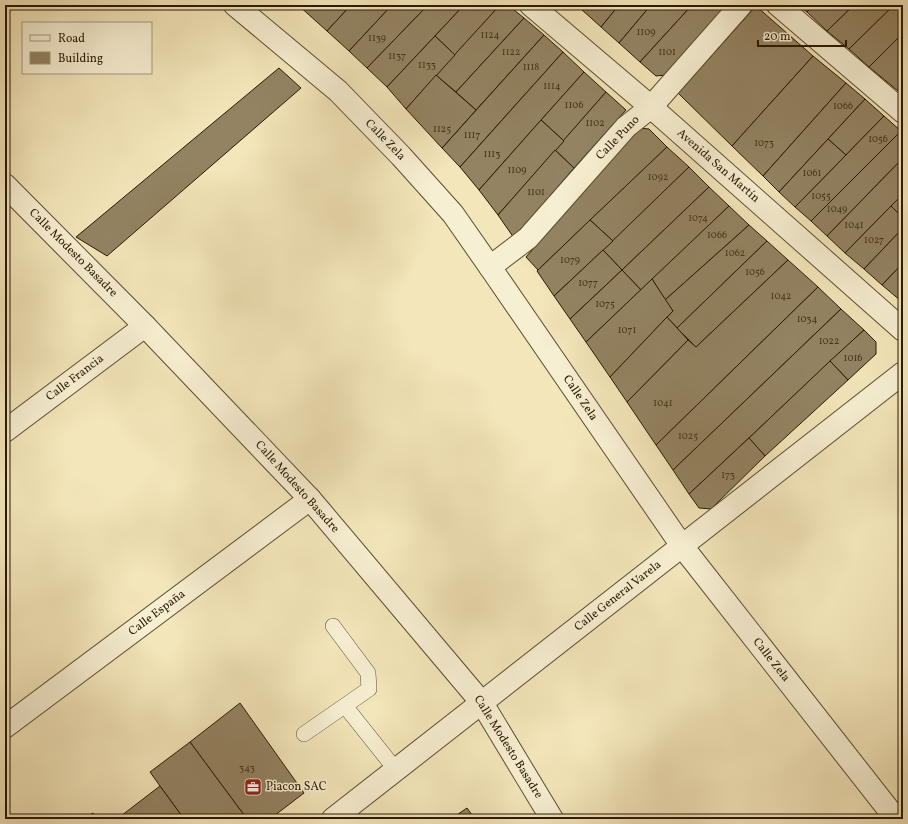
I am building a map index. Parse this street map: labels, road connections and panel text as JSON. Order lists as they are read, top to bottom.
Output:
{
  "streets": {
    "street": [
      "Calle Puno",
      "Calle Zela",
      "Avenida San Martín",
      "Calle Modesto Basadre",
      "Calle Francia",
      "Calle General Varela",
      "Calle España"
    ]
  },
  "crossings": [
    ["Calle Puno", "Calle Zela"],
    ["Calle Puno", "Avenida San Martín"],
    ["Calle Zela", "Calle General Varela"],
    ["Calle Modesto Basadre", "Calle Francia"],
    ["Calle Modesto Basadre", "Calle General Varela"],
    ["Calle Modesto Basadre", "Calle España"]
  ],
  "places": {
    "office": ["Piacon SAC"]
  },
  "house_numbers": [
    "1109",
    "1124",
    "1139",
    "1122",
    "1101",
    "1137",
    "1133",
    "1118",
    "1114",
    "1106",
    "1066",
    "1102",
    "1125",
    "1117",
    "1056",
    "1073",
    "1113",
    "1109",
    "1061",
    "1092",
    "1101",
    "1055",
    "1049",
    "1074",
    "1041",
    "1066",
    "1027",
    "1062",
    "1079",
    "1056",
    "1077",
    "1042",
    "1075",
    "1034",
    "1071",
    "1022",
    "1016",
    "1041",
    "1025",
    "173",
    "343"
  ],
  "legend": ["Road", "Building"],
  "scale_bar": "20 m"
}
